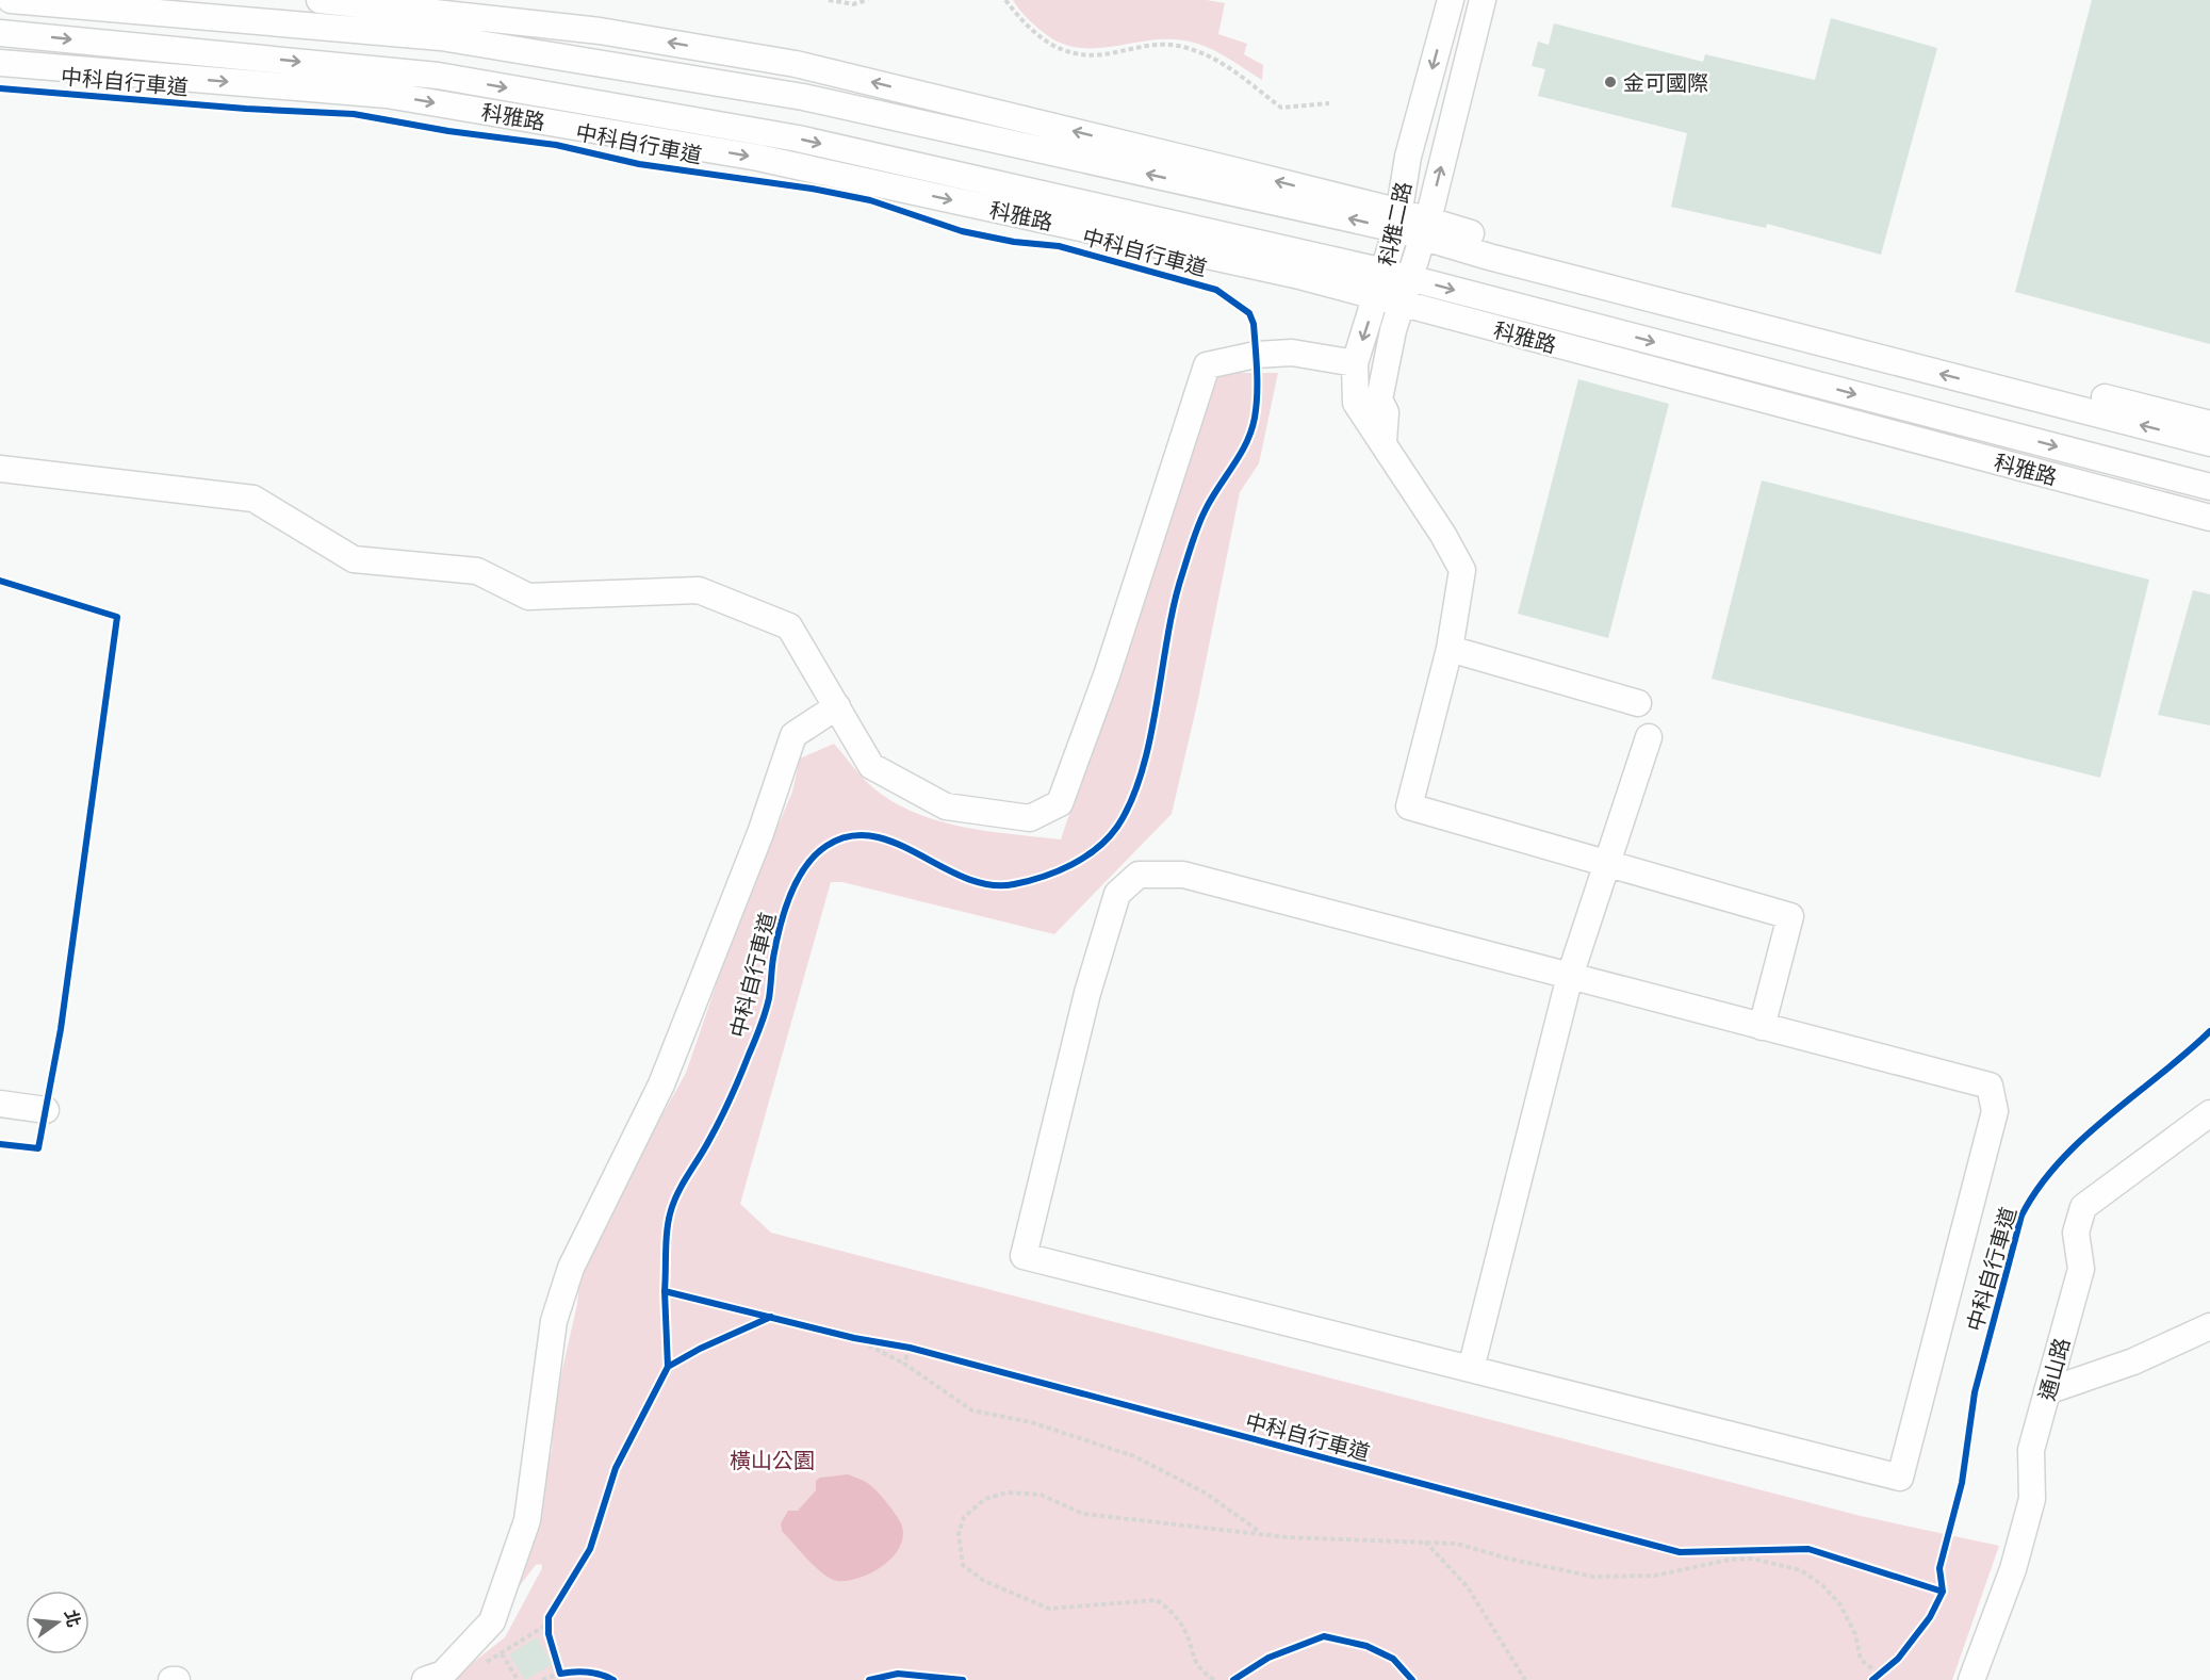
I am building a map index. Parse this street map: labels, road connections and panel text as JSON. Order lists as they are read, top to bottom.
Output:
{
  "streets": {
    "street": ["科雅路", "科雅二路", "通山路"],
    "cycle path": ["中科自行車道"]
  },
  "crossings": [
    ["科雅路", "科雅二路"]
  ],
  "parks": ["橫山公園"],
  "places": ["金可國際"],
  "north": "right"
}
